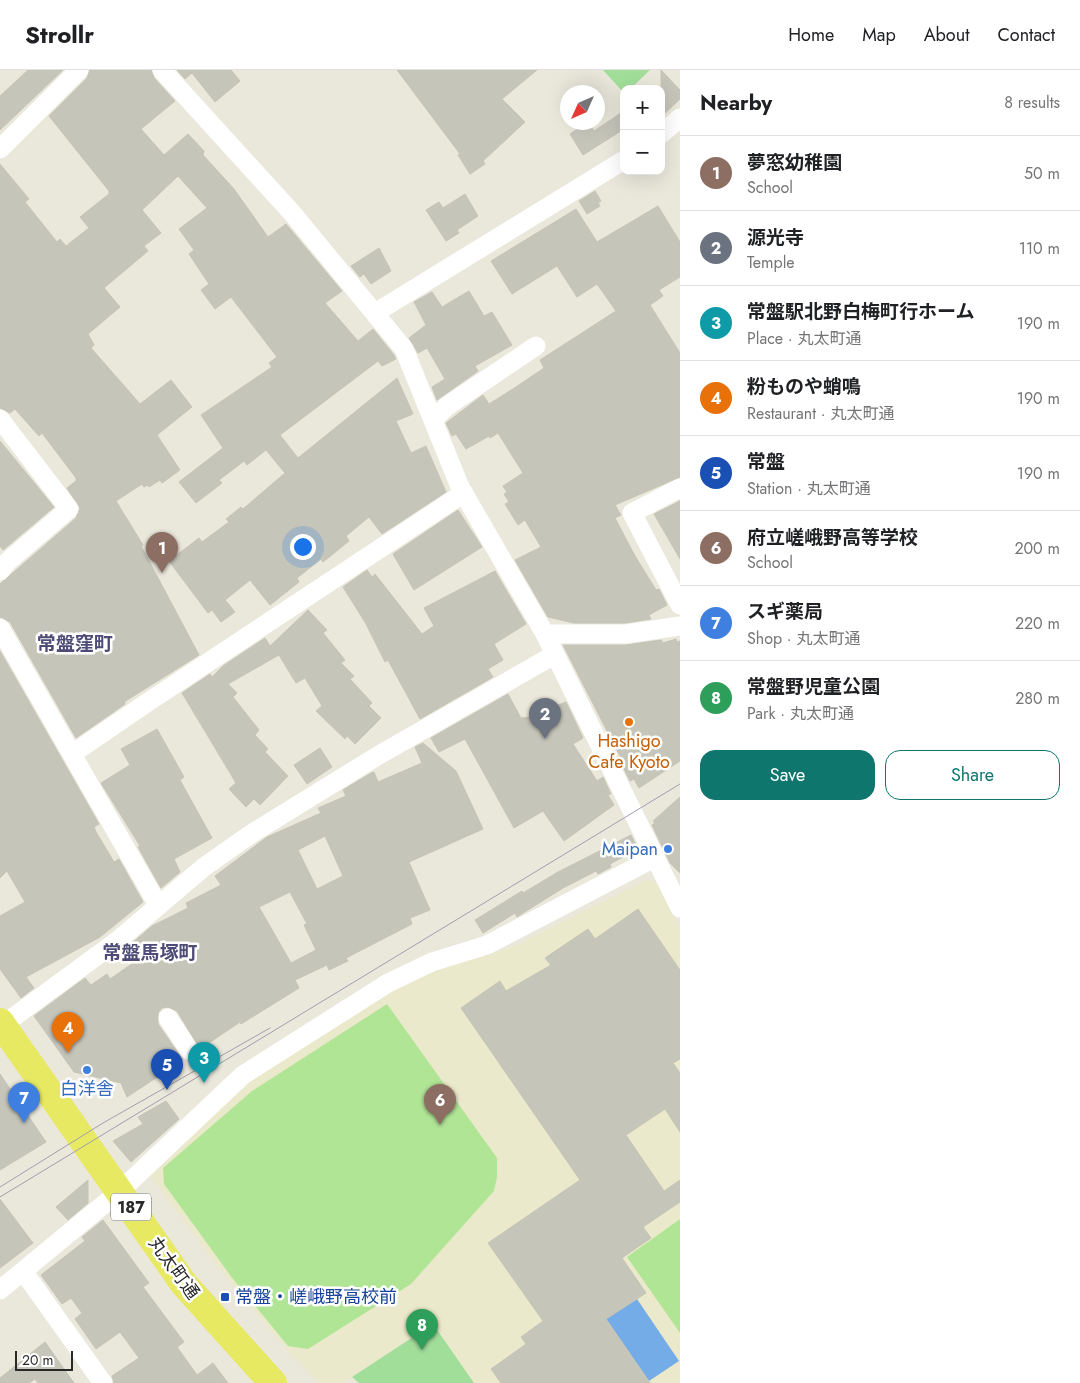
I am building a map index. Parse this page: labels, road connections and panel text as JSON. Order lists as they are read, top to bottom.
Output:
{
  "streets": {
    "main road": ["187", "丸太町通"]
  },
  "districts": ["常盤窪町", "常盤馬塚町"],
  "places": {
    "other": ["Hashigo Cafe Kyoto", "Maipan", "白洋舎"],
    "transit": ["常盤・嵯峨野高校前"]
  },
  "scale_bar": "20 m",
  "north": "bottom left",
  "page": {
    "header": "Strollr",
    "nav": [
      "Home",
      "Map",
      "About",
      "Contact"
    ],
    "heading": ["Nearby", "8 results"],
    "map_buttons": ["+", "−"],
    "list": [
      {
        "mark": "1",
        "name": "夢窓幼稚園",
        "note": "School",
        "value": "50 m"
      },
      {
        "mark": "2",
        "name": "源光寺",
        "note": "Temple",
        "value": "110 m"
      },
      {
        "mark": "3",
        "name": "常盤駅北野白梅町行ホーム",
        "note": "Place · 丸太町通",
        "value": "190 m"
      },
      {
        "mark": "4",
        "name": "粉ものや蛸鳴",
        "note": "Restaurant · 丸太町通",
        "value": "190 m"
      },
      {
        "mark": "5",
        "name": "常盤",
        "note": "Station · 丸太町通",
        "value": "190 m"
      },
      {
        "mark": "6",
        "name": "府立嵯峨野高等学校",
        "note": "School",
        "value": "200 m"
      },
      {
        "mark": "7",
        "name": "スギ薬局",
        "note": "Shop · 丸太町通",
        "value": "220 m"
      },
      {
        "mark": "8",
        "name": "常盤野児童公園",
        "note": "Park · 丸太町通",
        "value": "280 m"
      }
    ],
    "pins": [
      "1",
      "2",
      "4",
      "3",
      "5",
      "7",
      "6",
      "8"
    ],
    "buttons": ["Save", "Share"],
    "scale": "20 m"
  }
}
